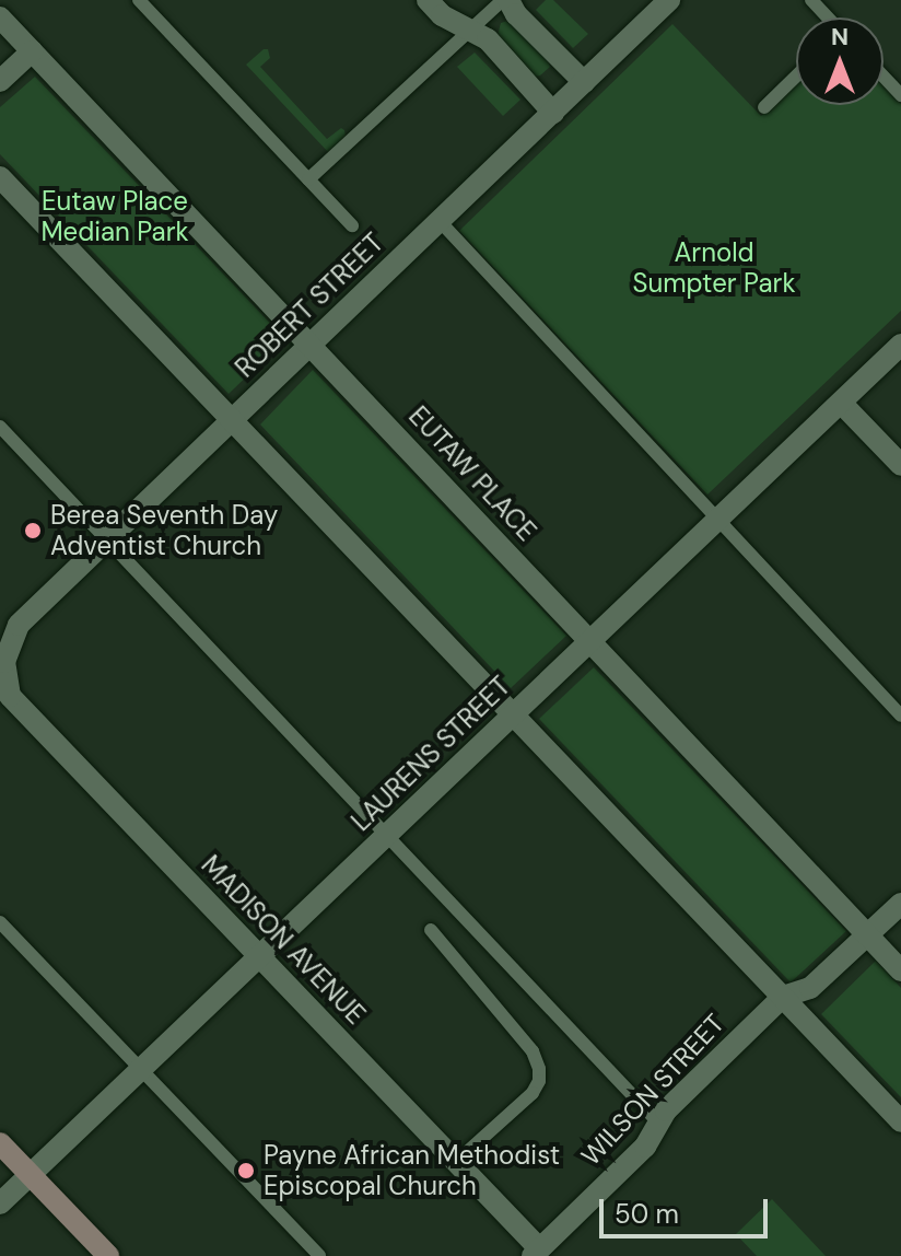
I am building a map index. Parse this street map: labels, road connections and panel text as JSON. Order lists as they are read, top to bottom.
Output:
{
  "streets": {
    "street": [
      "ROBERT STREET",
      "EUTAW PLACE",
      "LAURENS STREET",
      "MADISON AVENUE",
      "WILSON STREET"
    ]
  },
  "crossings": [
    ["ROBERT STREET", "EUTAW PLACE"],
    ["ROBERT STREET", "MADISON AVENUE"],
    ["EUTAW PLACE", "LAURENS STREET"],
    ["EUTAW PLACE", "WILSON STREET"],
    ["LAURENS STREET", "MADISON AVENUE"],
    ["MADISON AVENUE", "WILSON STREET"]
  ],
  "parks": ["Eutaw Place Median Park", "Arnold Sumpter Park"],
  "places": ["Berea Seventh Day Adventist Church", "Payne African Methodist Episcopal Church"],
  "scale_bar": "50 m",
  "north": "top"
}
